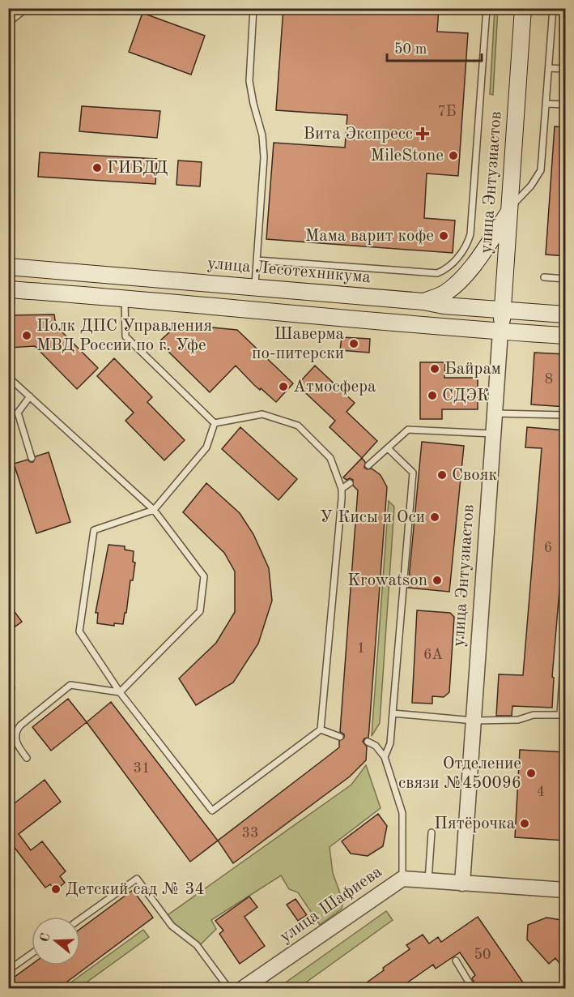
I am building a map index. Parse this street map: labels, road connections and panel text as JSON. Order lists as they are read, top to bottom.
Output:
{
  "streets": {
    "main road": ["улица Энтузиастов", "улица Лесотехникума"],
    "street": ["улица Шафиева"]
  },
  "crossings": [
    ["улица Энтузиастов", "улица Лесотехникума"],
    ["улица Энтузиастов", "улица Шафиева"]
  ],
  "places": {
    "health": ["Вита Экспресс"],
    "other": [
      "MileStone",
      "ГИБДД",
      "Мама варит кофе",
      "Полк ДПС Управления МВД России по г. Уфе",
      "Шаверма по-питерски",
      "Байрам",
      "Атмосфера",
      "СДЭК",
      "Свояк",
      "У Кисы и Оси",
      "Krowatson",
      "Отделение связи №450096",
      "Пятёрочка",
      "Детский сад № 34"
    ]
  },
  "house_numbers": [
    "7Б",
    "8",
    "6",
    "1",
    "6А",
    "31",
    "4",
    "33",
    "50"
  ],
  "scale_bar": "50 m",
  "north": "left"
}
